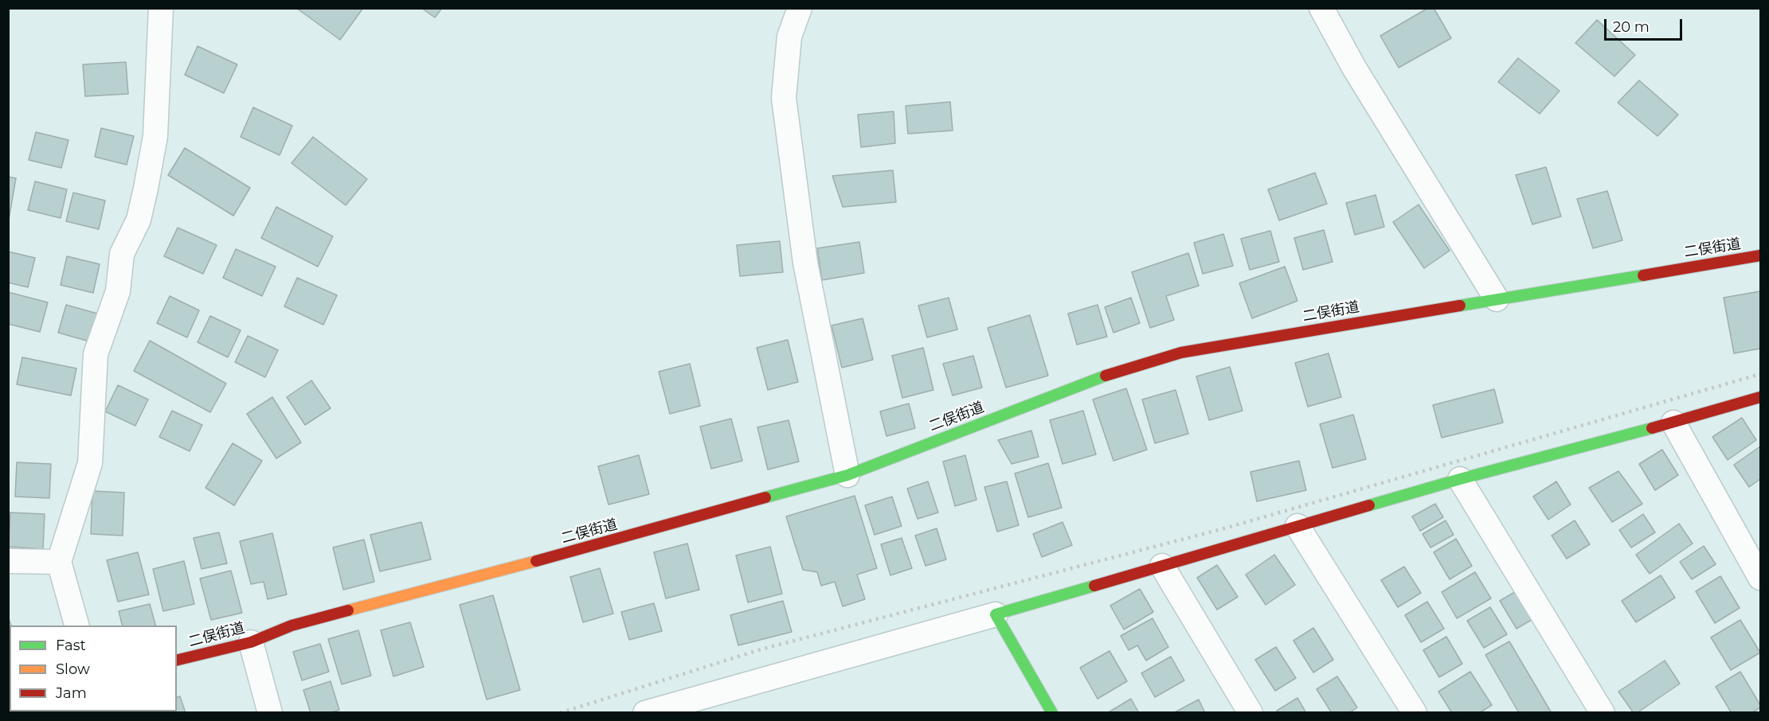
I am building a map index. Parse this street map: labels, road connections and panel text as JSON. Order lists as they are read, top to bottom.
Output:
{
  "streets": {
    "street": ["二俣街道"]
  },
  "legend": ["Fast", "Slow", "Jam"],
  "scale_bar": "20 m"
}
